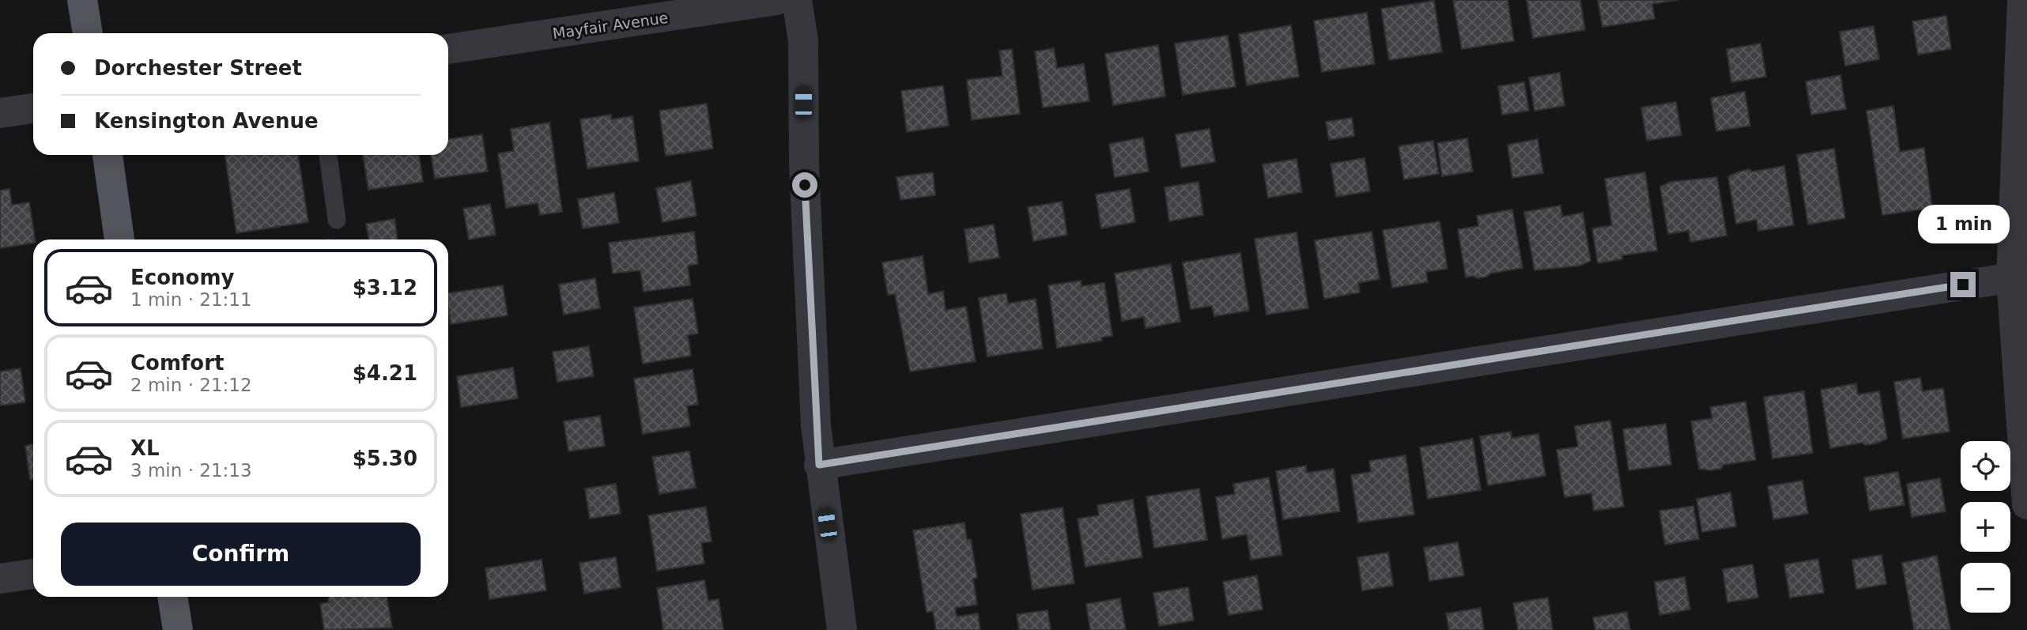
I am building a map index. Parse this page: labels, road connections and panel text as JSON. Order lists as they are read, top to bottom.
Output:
{
  "streets": {
    "street": ["Mayfair Avenue"]
  },
  "page": {
    "banner": ["Dorchester Street", "Kensington Avenue"],
    "bubble": "1 min",
    "list": [
      {
        "name": "Economy",
        "note": "1 min · 21:11",
        "value": "$3.12"
      },
      {
        "name": "Comfort",
        "note": "2 min · 21:12",
        "value": "$4.21"
      },
      {
        "name": "XL",
        "note": "3 min · 21:13",
        "value": "$5.30"
      }
    ],
    "map_buttons": ["+", "−"],
    "buttons": "Confirm"
  }
}
